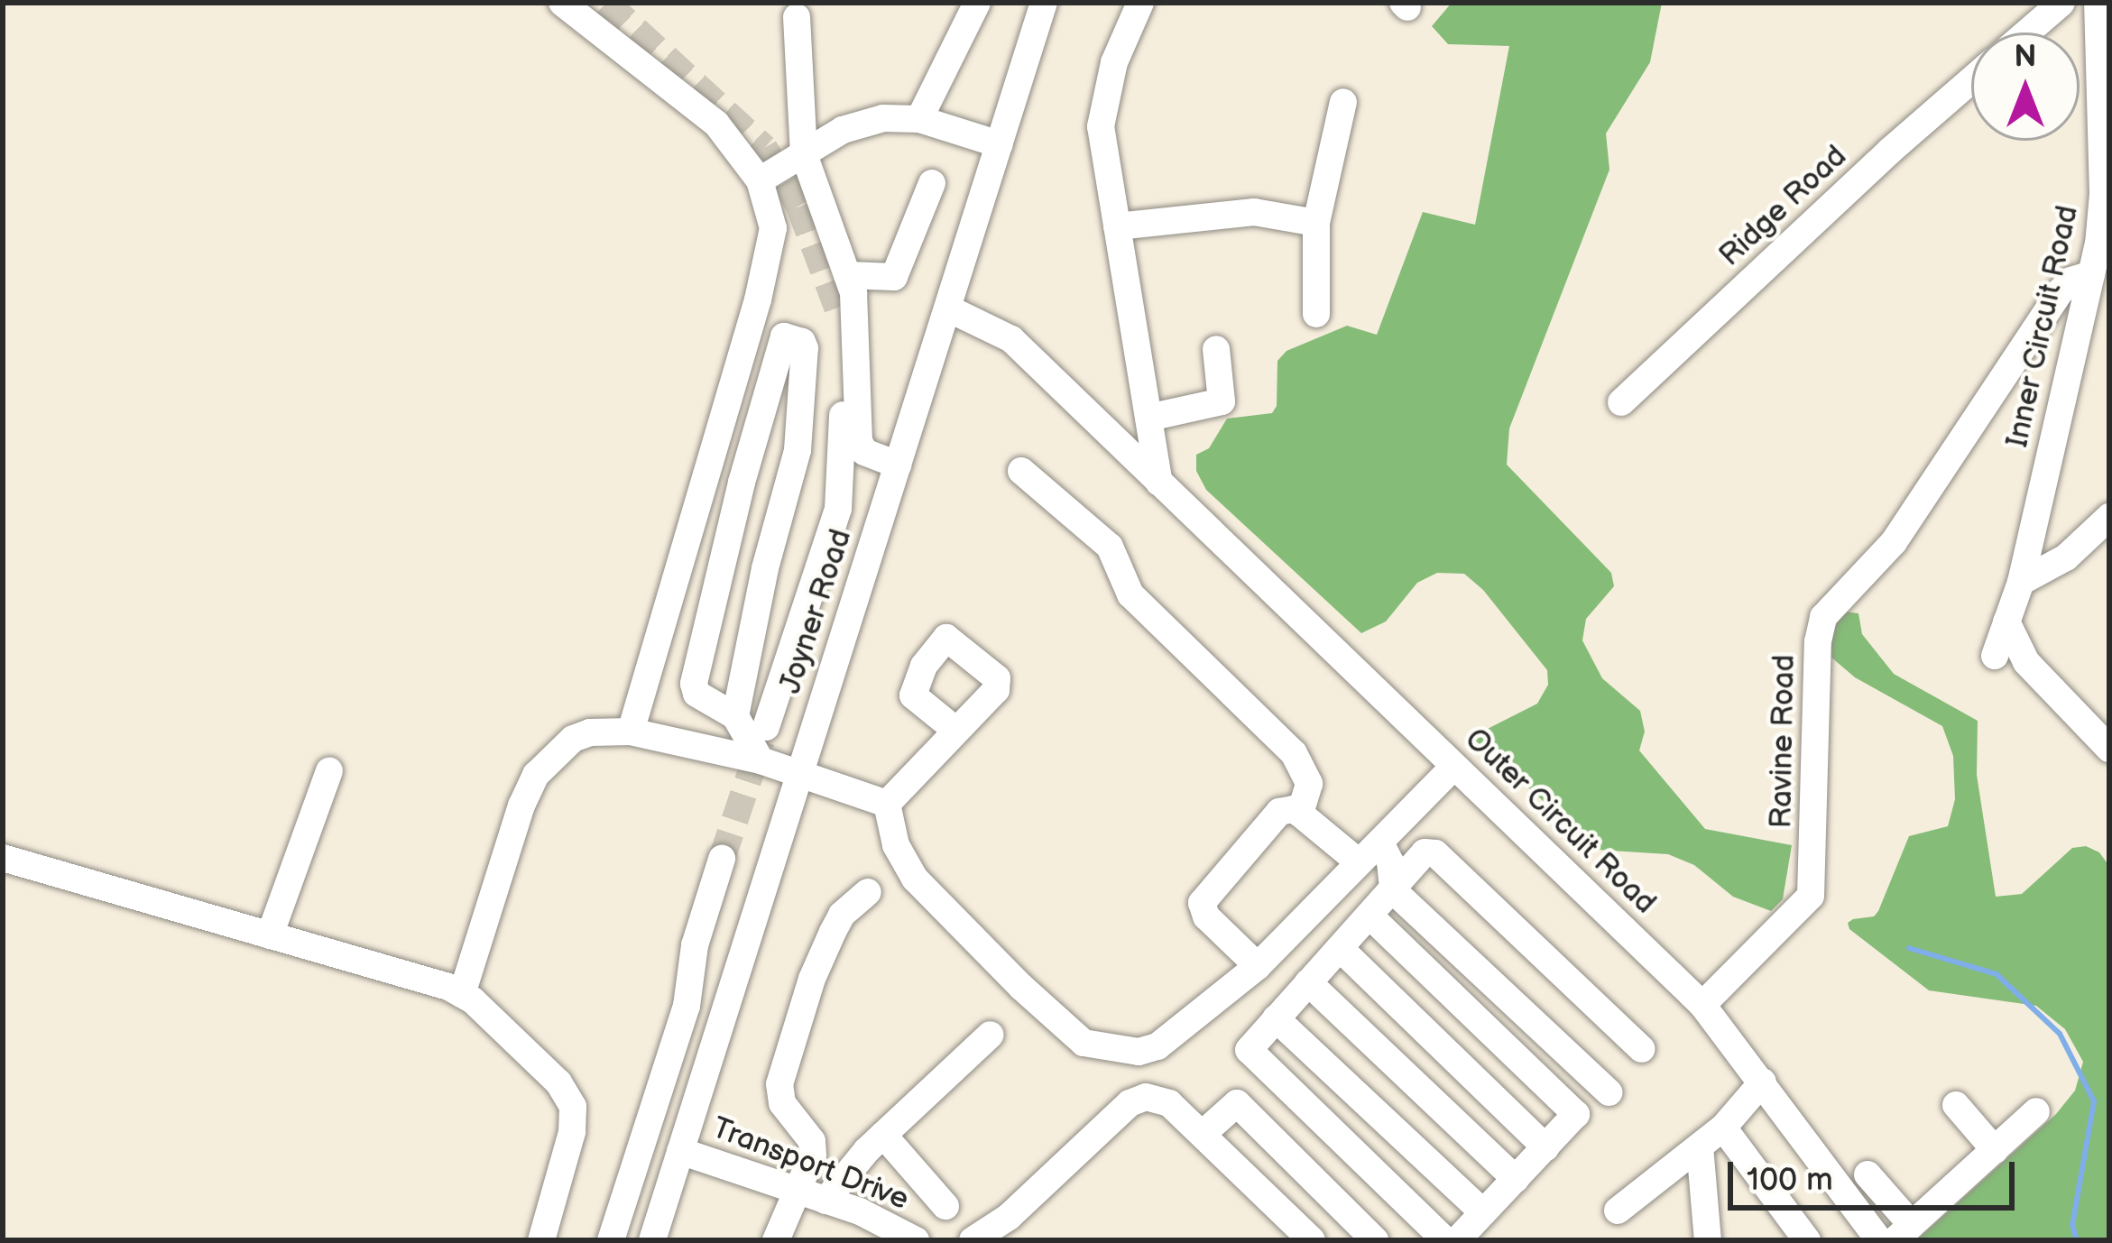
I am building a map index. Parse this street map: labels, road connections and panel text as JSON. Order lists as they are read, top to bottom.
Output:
{
  "streets": {
    "street": [
      "Ridge Road",
      "Inner Circuit Road",
      "Joyner Road",
      "Ravine Road",
      "Outer Circuit Road",
      "Transport Drive"
    ]
  },
  "crossings": [
    ["Inner Circuit Road", "Ravine Road"],
    ["Joyner Road", "Outer Circuit Road"],
    ["Joyner Road", "Transport Drive"],
    ["Ravine Road", "Outer Circuit Road"]
  ],
  "scale_bar": "100 m",
  "north": "top"
}
